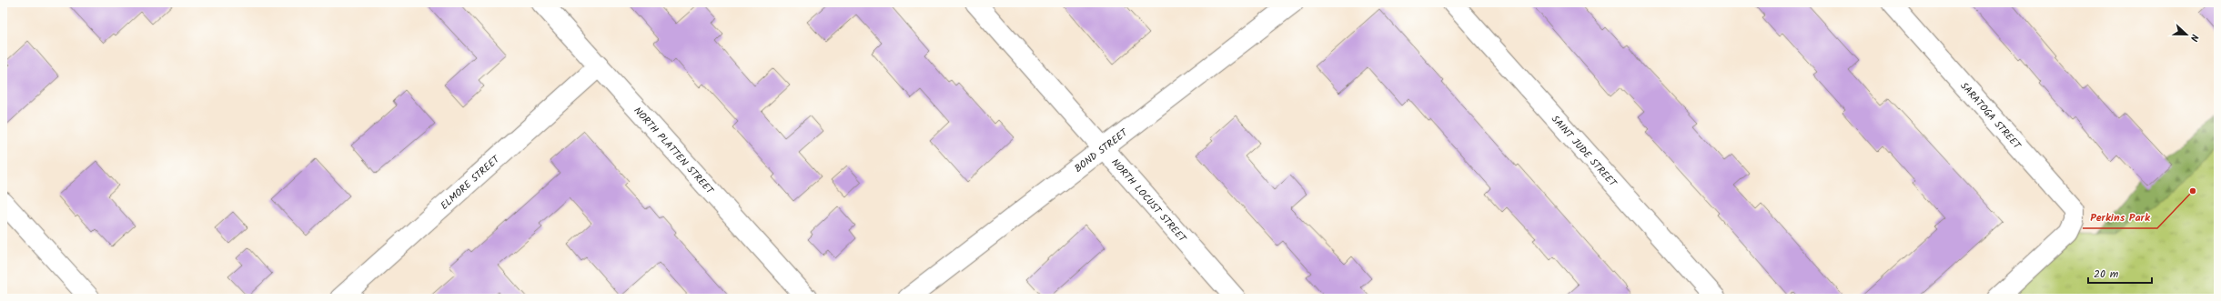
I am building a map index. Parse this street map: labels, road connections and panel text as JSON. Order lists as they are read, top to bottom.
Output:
{
  "streets": {
    "street": [
      "SARATOGA STREET",
      "NORTH PLATTEN STREET",
      "BOND STREET",
      "SAINT JUDE STREET",
      "ELMORE STREET",
      "NORTH LOCUST STREET"
    ]
  },
  "crossings": [
    ["NORTH PLATTEN STREET", "ELMORE STREET"],
    ["BOND STREET", "NORTH LOCUST STREET"]
  ],
  "places": ["Perkins Park"],
  "scale_bar": "20 m",
  "north": "right"
}
